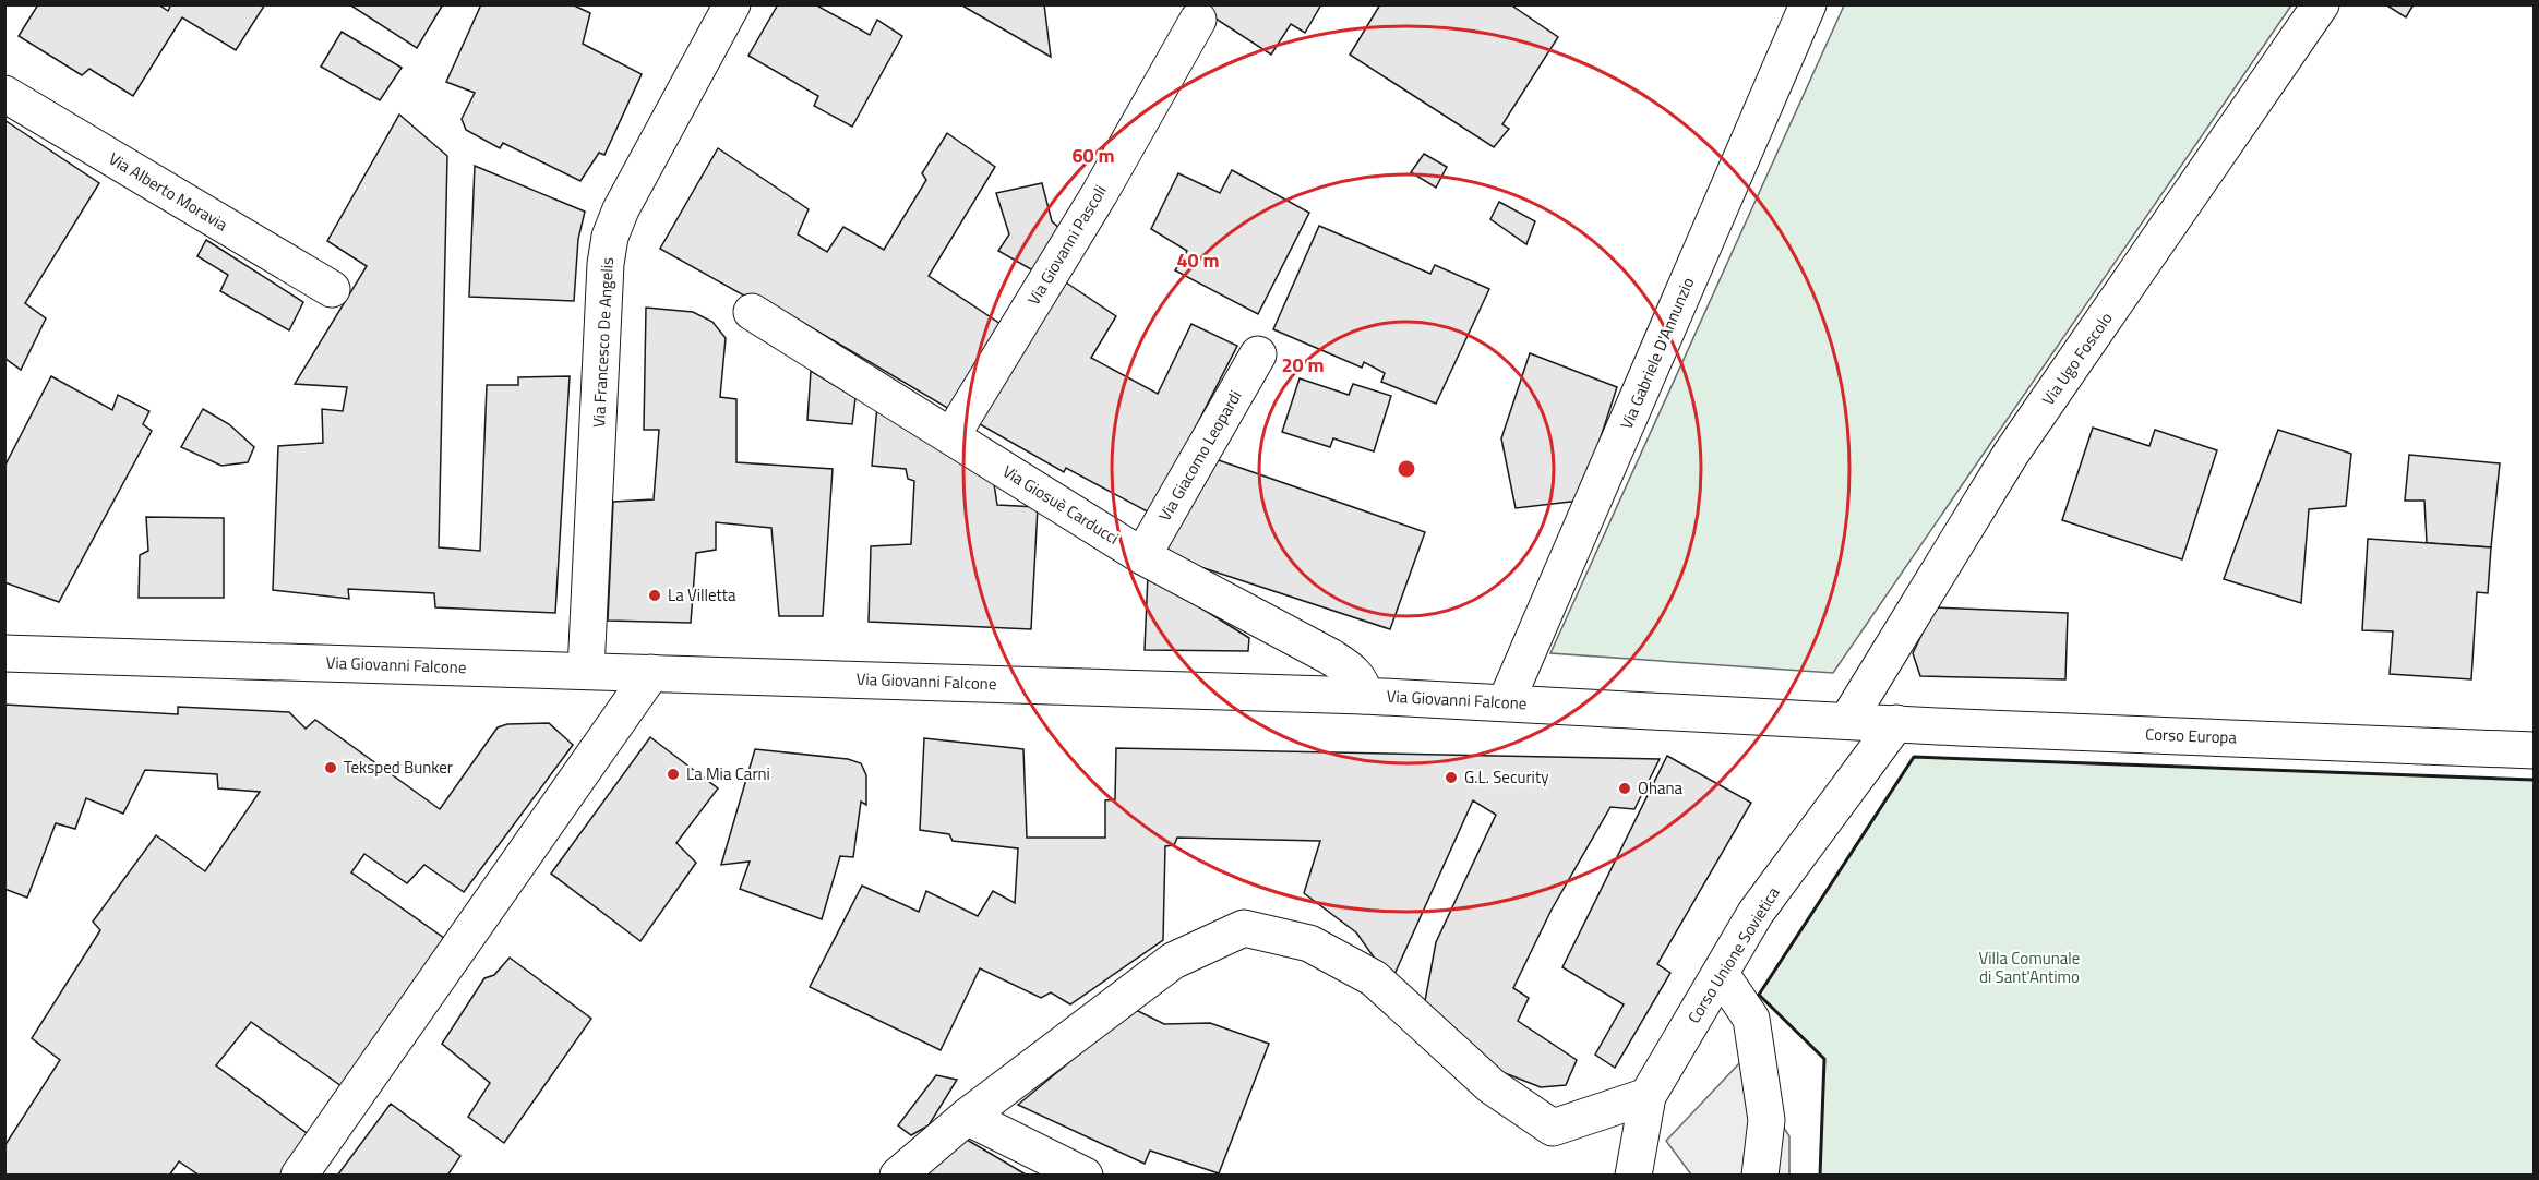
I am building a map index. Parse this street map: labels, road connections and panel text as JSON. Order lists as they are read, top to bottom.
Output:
{
  "streets": {
    "street": [
      "Via Alberto Moravia",
      "Via Giovanni Pascoli",
      "Via Francesco De Angelis",
      "Via Gabriele D'Annunzio",
      "Via Ugo Foscolo",
      "Via Giacomo Leopardi",
      "Via Giosuè Carducci",
      "Via Giovanni Falcone",
      "Corso Europa",
      "Corso Unione Sovietica"
    ]
  },
  "crossings": [
    ["Via Giovanni Pascoli", "Via Giosuè Carducci"],
    ["Via Francesco De Angelis", "Via Giovanni Falcone"],
    ["Via Gabriele D'Annunzio", "Via Giovanni Falcone"],
    ["Via Ugo Foscolo", "Via Giovanni Falcone"],
    ["Via Ugo Foscolo", "Corso Europa"],
    ["Via Giacomo Leopardi", "Via Giosuè Carducci"],
    ["Via Giosuè Carducci", "Via Giovanni Falcone"],
    ["Via Giovanni Falcone", "Corso Europa"],
    ["Corso Europa", "Corso Unione Sovietica"]
  ],
  "parks": ["Villa Comunale di Sant'Antimo"],
  "places": [
    "La Villetta",
    "Teksped Bunker",
    "La Mia Carni",
    "G.L. Security",
    "Ohana"
  ],
  "rings": ["60 m", "40 m", "20 m"]
}
